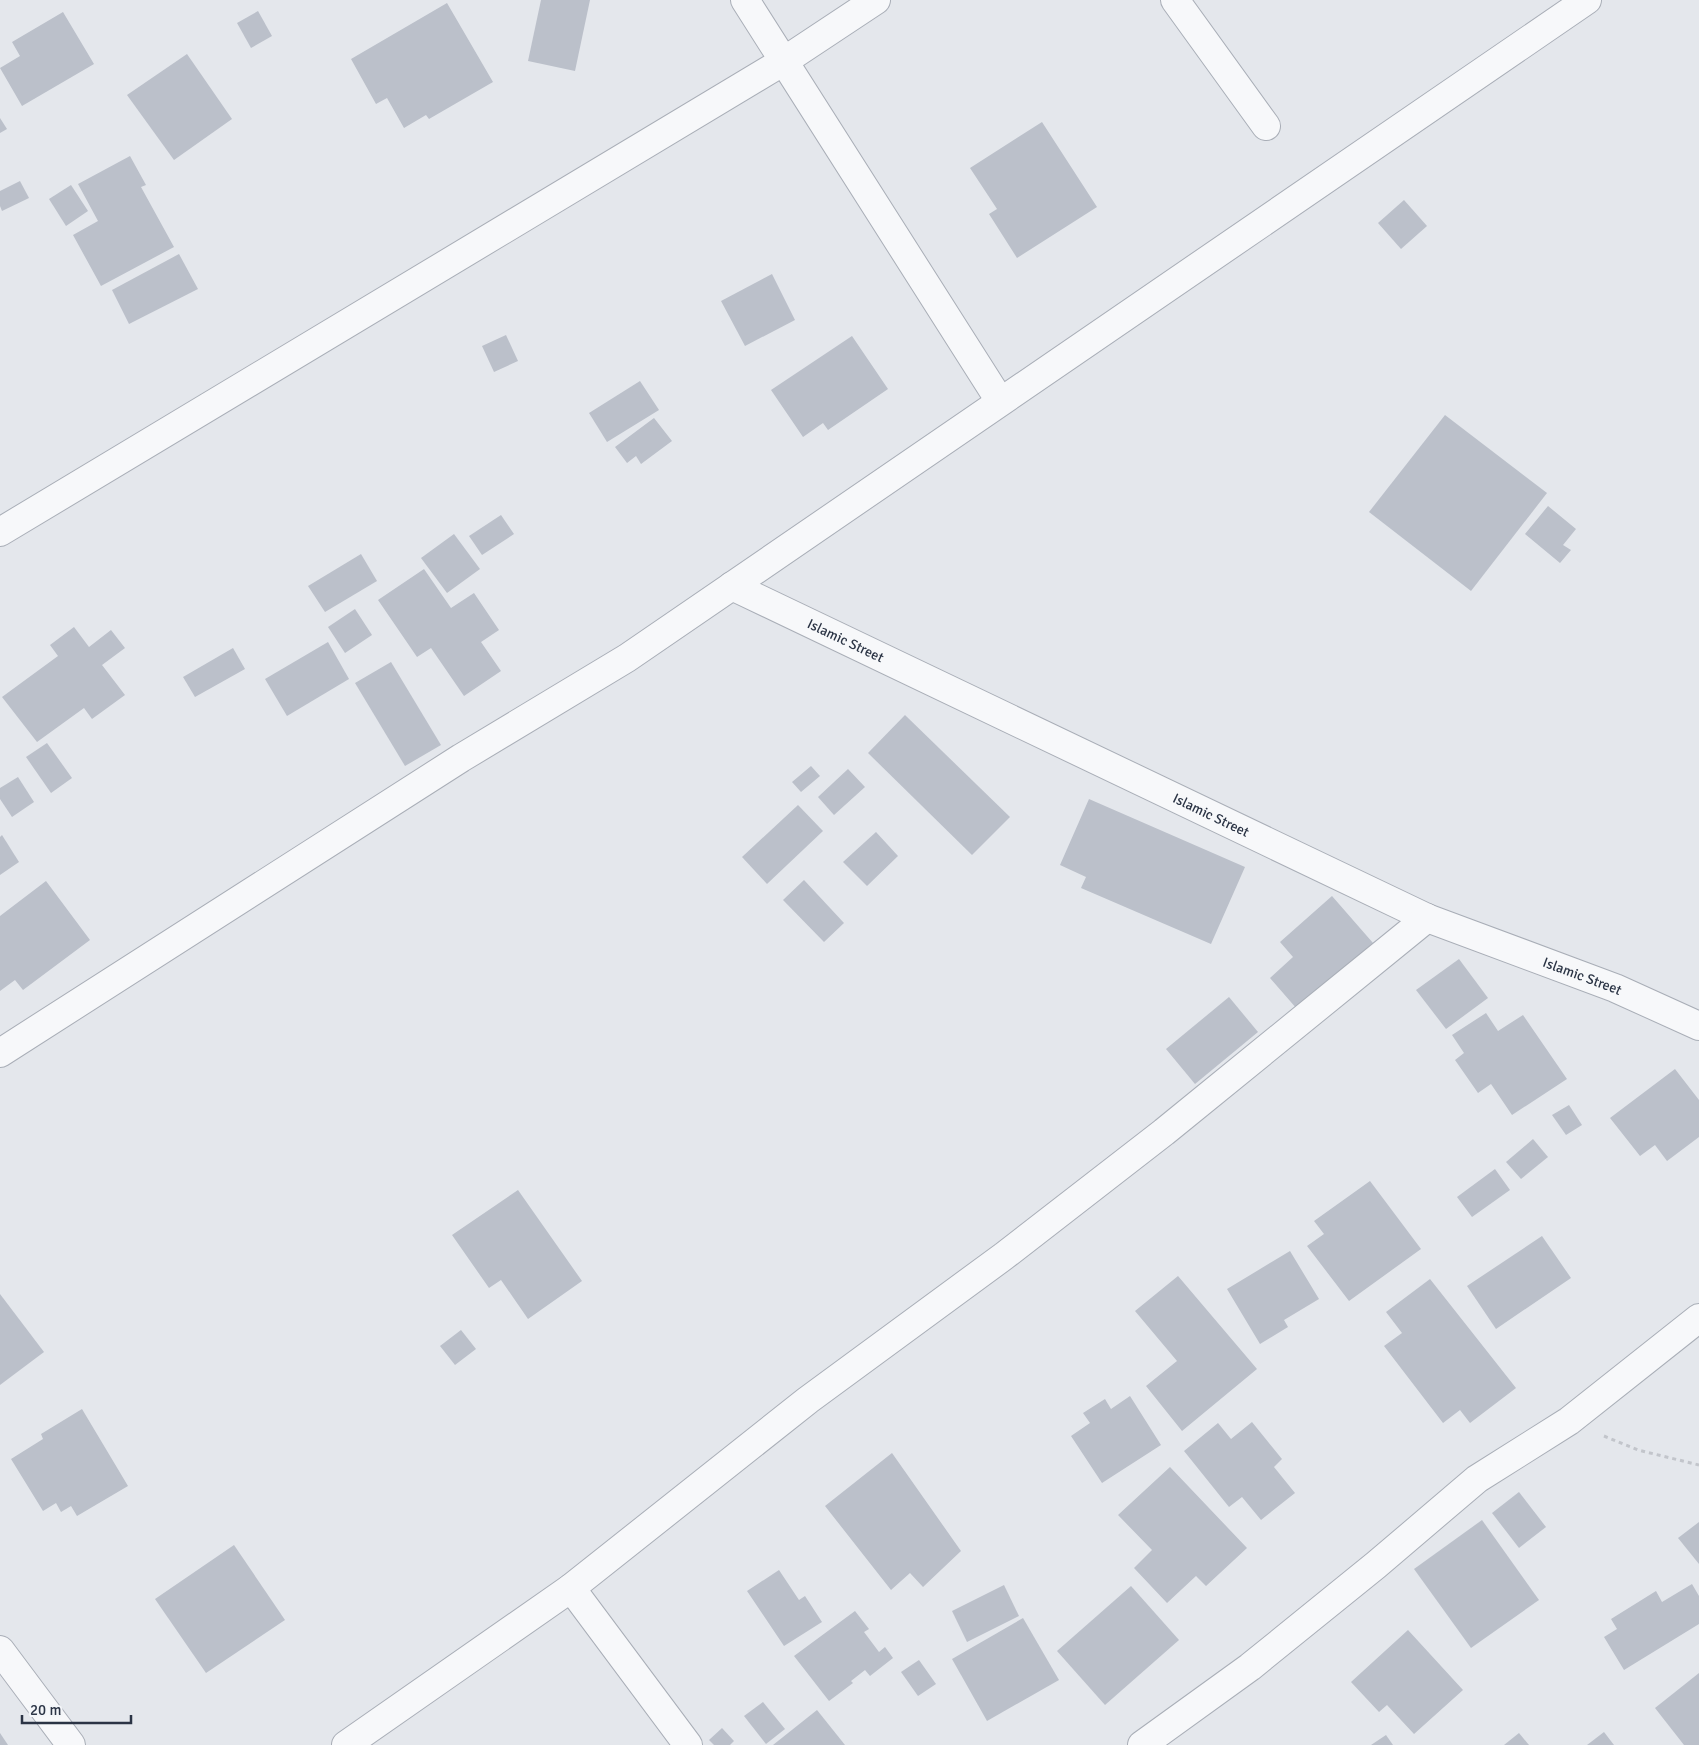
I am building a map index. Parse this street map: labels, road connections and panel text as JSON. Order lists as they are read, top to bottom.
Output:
{
  "streets": {
    "street": ["Islamic Street"]
  },
  "scale_bar": "20 m"
}
